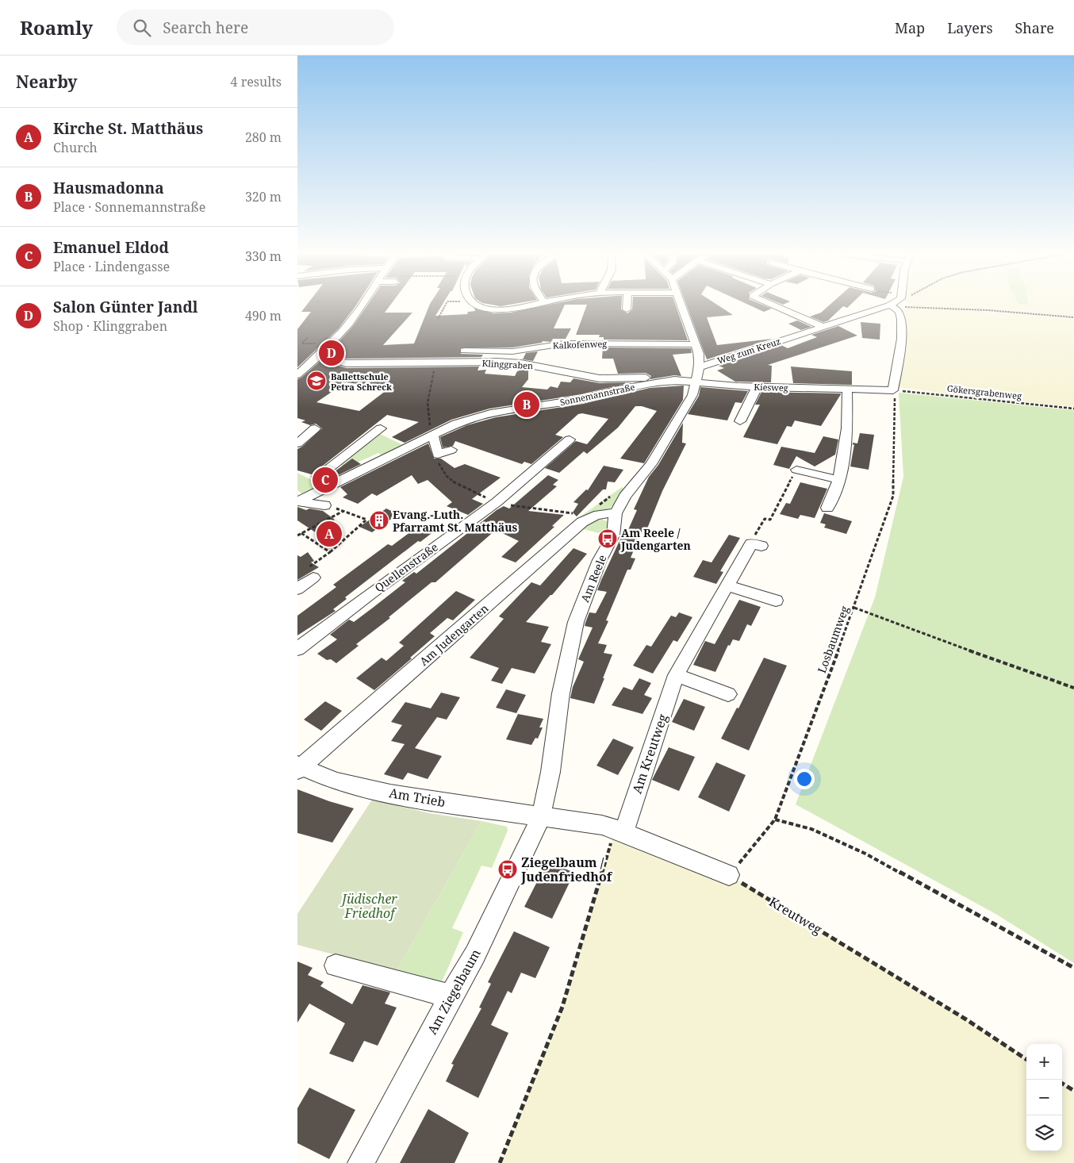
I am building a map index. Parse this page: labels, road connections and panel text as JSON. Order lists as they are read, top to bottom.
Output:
{
  "streets": {
    "street": [
      "Kalkofenweg",
      "Weg zum Kreuz",
      "Klinggraben",
      "Kiesweg",
      "Sonnemannstraße",
      "Quellenstraße",
      "Am Reele",
      "Am Judengarten",
      "Am Kreutweg",
      "Am Trieb",
      "Am Ziegelbaum"
    ],
    "path": ["Gökersgrabenweg", "Losbaumweg", "Kreutweg"]
  },
  "crossings": [
    ["Kalkofenweg", "Am Reele"],
    ["Weg zum Kreuz", "Am Reele"],
    ["Klinggraben", "Kiesweg"],
    ["Klinggraben", "Sonnemannstraße"],
    ["Klinggraben", "Am Reele"],
    ["Kiesweg", "Gökersgrabenweg"],
    ["Kiesweg", "Sonnemannstraße"],
    ["Kiesweg", "Am Reele"],
    ["Kiesweg", "Losbaumweg"],
    ["Gökersgrabenweg", "Losbaumweg"],
    ["Sonnemannstraße", "Am Reele"],
    ["Am Reele", "Am Judengarten"],
    ["Am Reele", "Am Trieb"],
    ["Am Reele", "Am Ziegelbaum"],
    ["Am Judengarten", "Am Trieb"],
    ["Losbaumweg", "Kreutweg"],
    ["Am Trieb", "Am Ziegelbaum"]
  ],
  "parks": ["Jüdischer Friedhof"],
  "places": {
    "school or university": ["Ballettschule Petra Schreck"],
    "building": ["Evang.-Luth. Pfarramt St. Matthäus"],
    "bus stop": ["Am Reele / Judengarten", "Ziegelbaum / Judenfriedhof"]
  },
  "page": {
    "header": "Roamly",
    "search": "Search here",
    "nav": ["Map", "Layers", "Share"],
    "heading": ["Nearby", "4 results"],
    "list": [
      {
        "mark": "A",
        "name": "Kirche St. Matthäus",
        "note": "Church",
        "value": "280 m"
      },
      {
        "mark": "B",
        "name": "Hausmadonna",
        "note": "Place · Sonnemannstraße",
        "value": "320 m"
      },
      {
        "mark": "C",
        "name": "Emanuel Eldod",
        "note": "Place · Lindengasse",
        "value": "330 m"
      },
      {
        "mark": "D",
        "name": "Salon Günter Jandl",
        "note": "Shop · Klinggraben",
        "value": "490 m"
      }
    ],
    "pins": [
      "D",
      "B",
      "C",
      "A"
    ],
    "map_buttons": ["+", "−"]
  }
}
